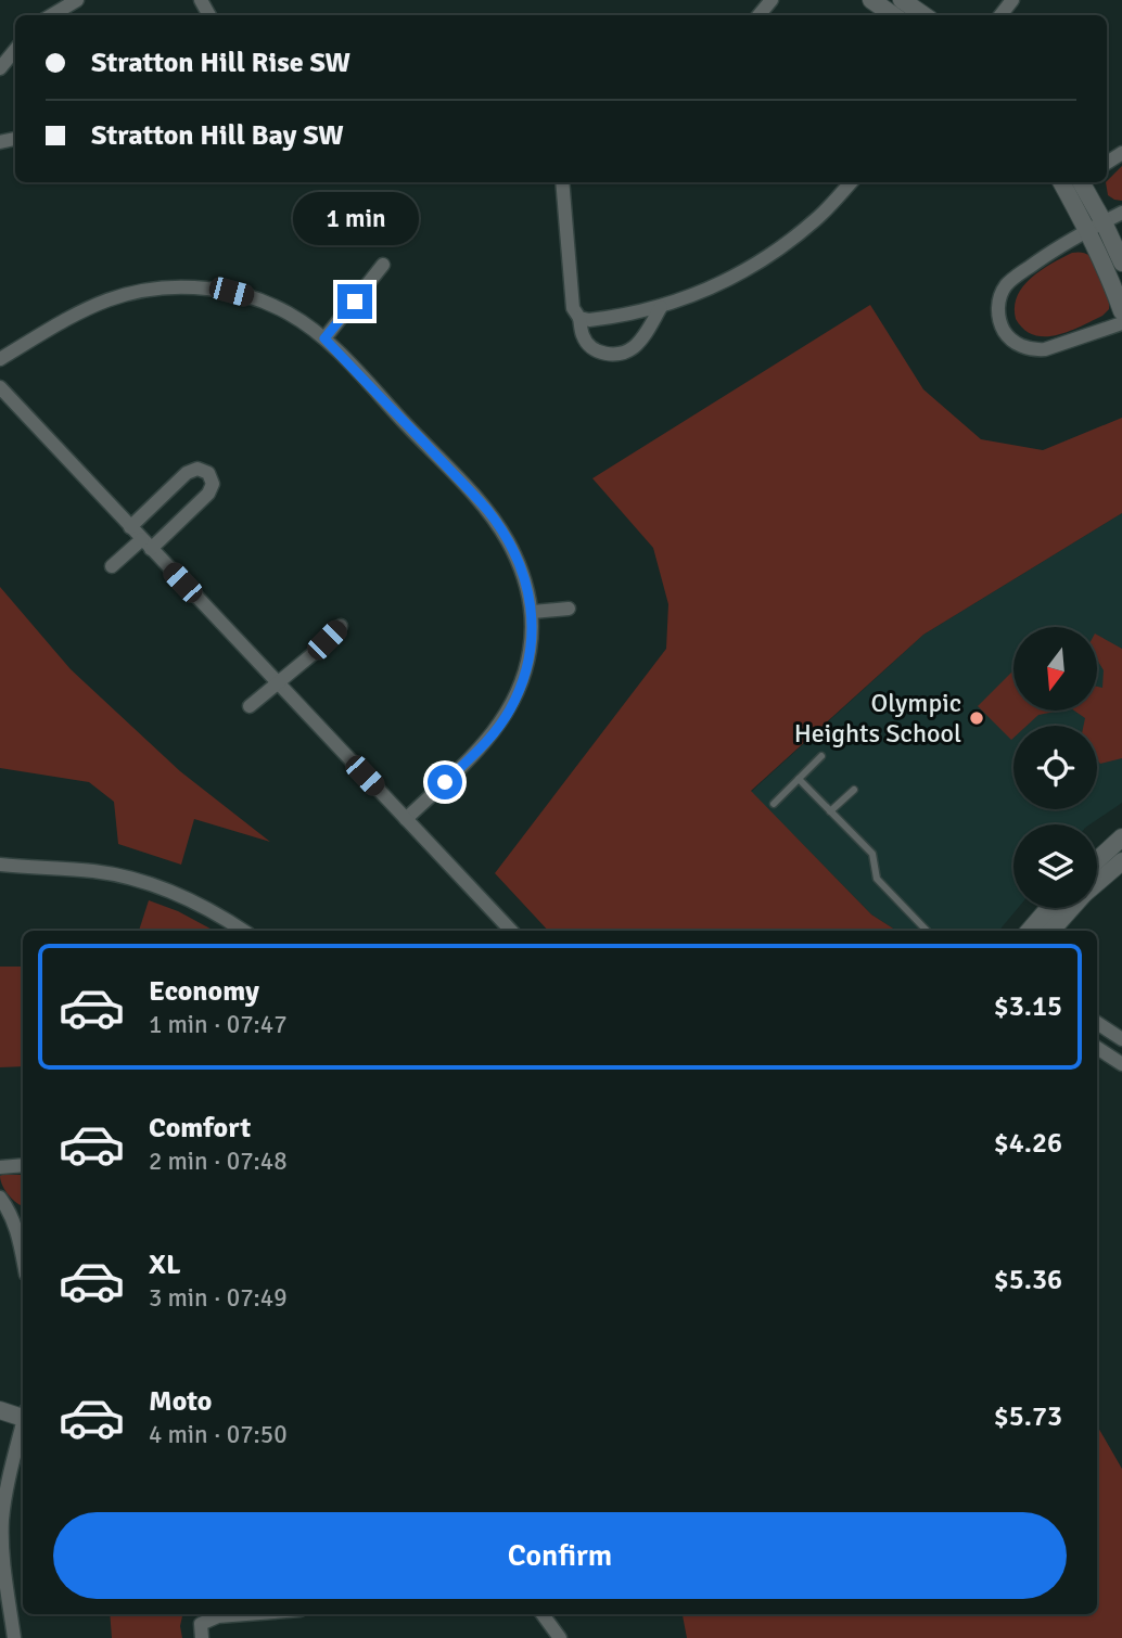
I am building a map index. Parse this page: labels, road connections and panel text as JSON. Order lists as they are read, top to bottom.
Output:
{
  "places": ["Olympic Heights School"],
  "north": "bottom",
  "page": {
    "banner": ["Stratton Hill Rise SW", "Stratton Hill Bay SW"],
    "bubble": "1 min",
    "list": [
      {
        "name": "Economy",
        "note": "1 min · 07:47",
        "value": "$3.15"
      },
      {
        "name": "Comfort",
        "note": "2 min · 07:48",
        "value": "$4.26"
      },
      {
        "name": "XL",
        "note": "3 min · 07:49",
        "value": "$5.36"
      },
      {
        "name": "Moto",
        "note": "4 min · 07:50",
        "value": "$5.73"
      }
    ],
    "buttons": "Confirm"
  }
}
